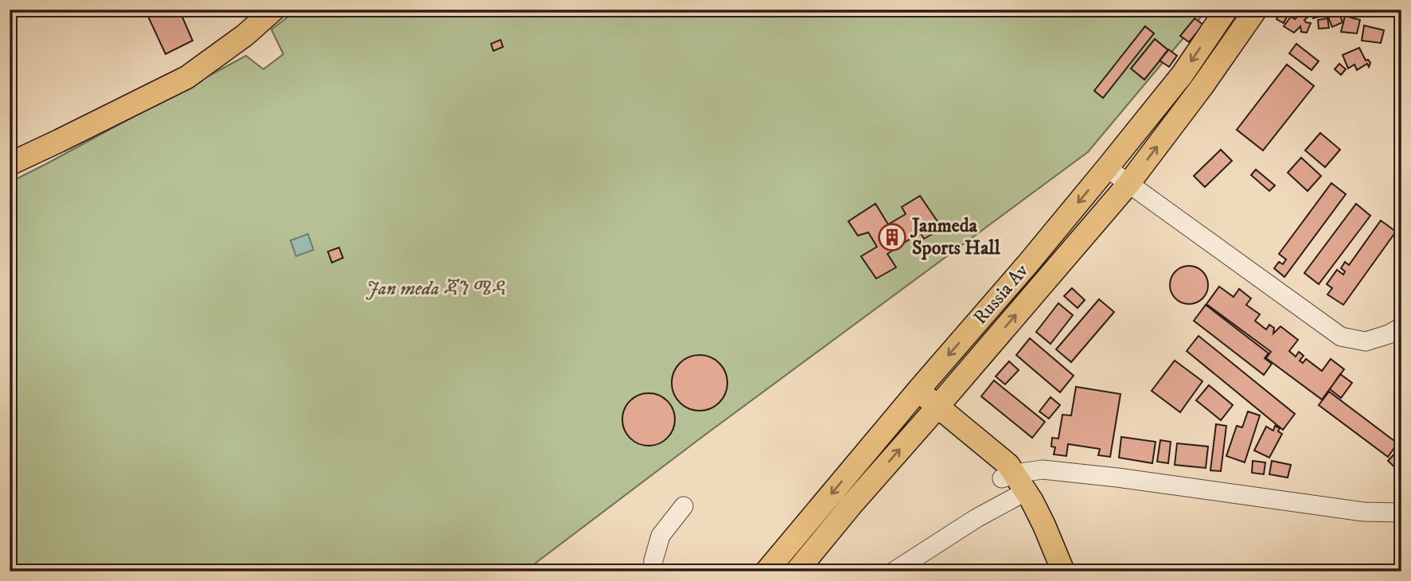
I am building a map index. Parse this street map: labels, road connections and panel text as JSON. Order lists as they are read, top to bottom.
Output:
{
  "streets": {
    "main road": ["Russia Av"]
  },
  "parks": ["Jan meda ጃን ሜዳ"],
  "places": {
    "building": ["Janmeda Sports Hall"]
  }
}
